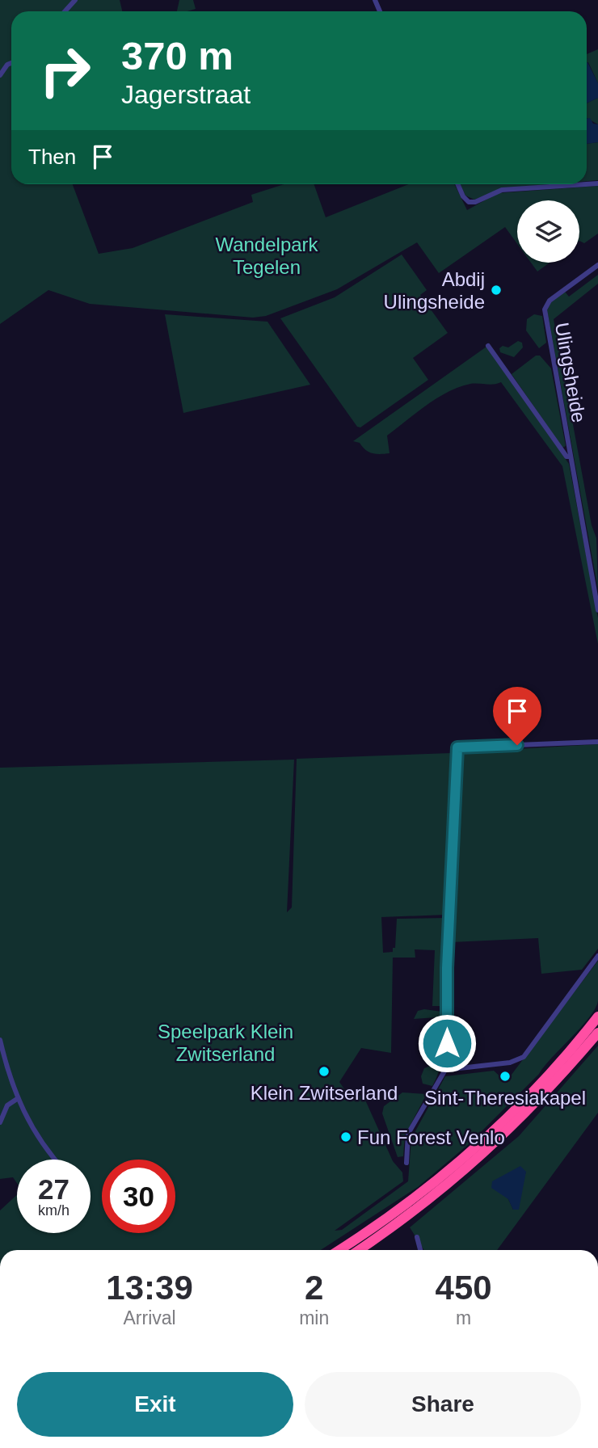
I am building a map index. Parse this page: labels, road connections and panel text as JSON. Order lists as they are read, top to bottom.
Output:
{
  "streets": {
    "street": ["Ulingsheide"]
  },
  "parks": ["Wandelpark Tegelen", "Speelpark Klein Zwitserland"],
  "places": [
    "Abdij Ulingsheide",
    "Klein Zwitserland",
    "Sint-Theresiakapel",
    "Fun Forest Venlo"
  ],
  "page": {
    "turn": ["370 m", "Jagerstraat"],
    "then": "Then",
    "speed": "27 km/h",
    "limit": "30",
    "eta": [
      "13:39",
      "Arrival",
      "2",
      "min",
      "450",
      "m"
    ],
    "buttons": ["Exit", "Share"]
  }
}
